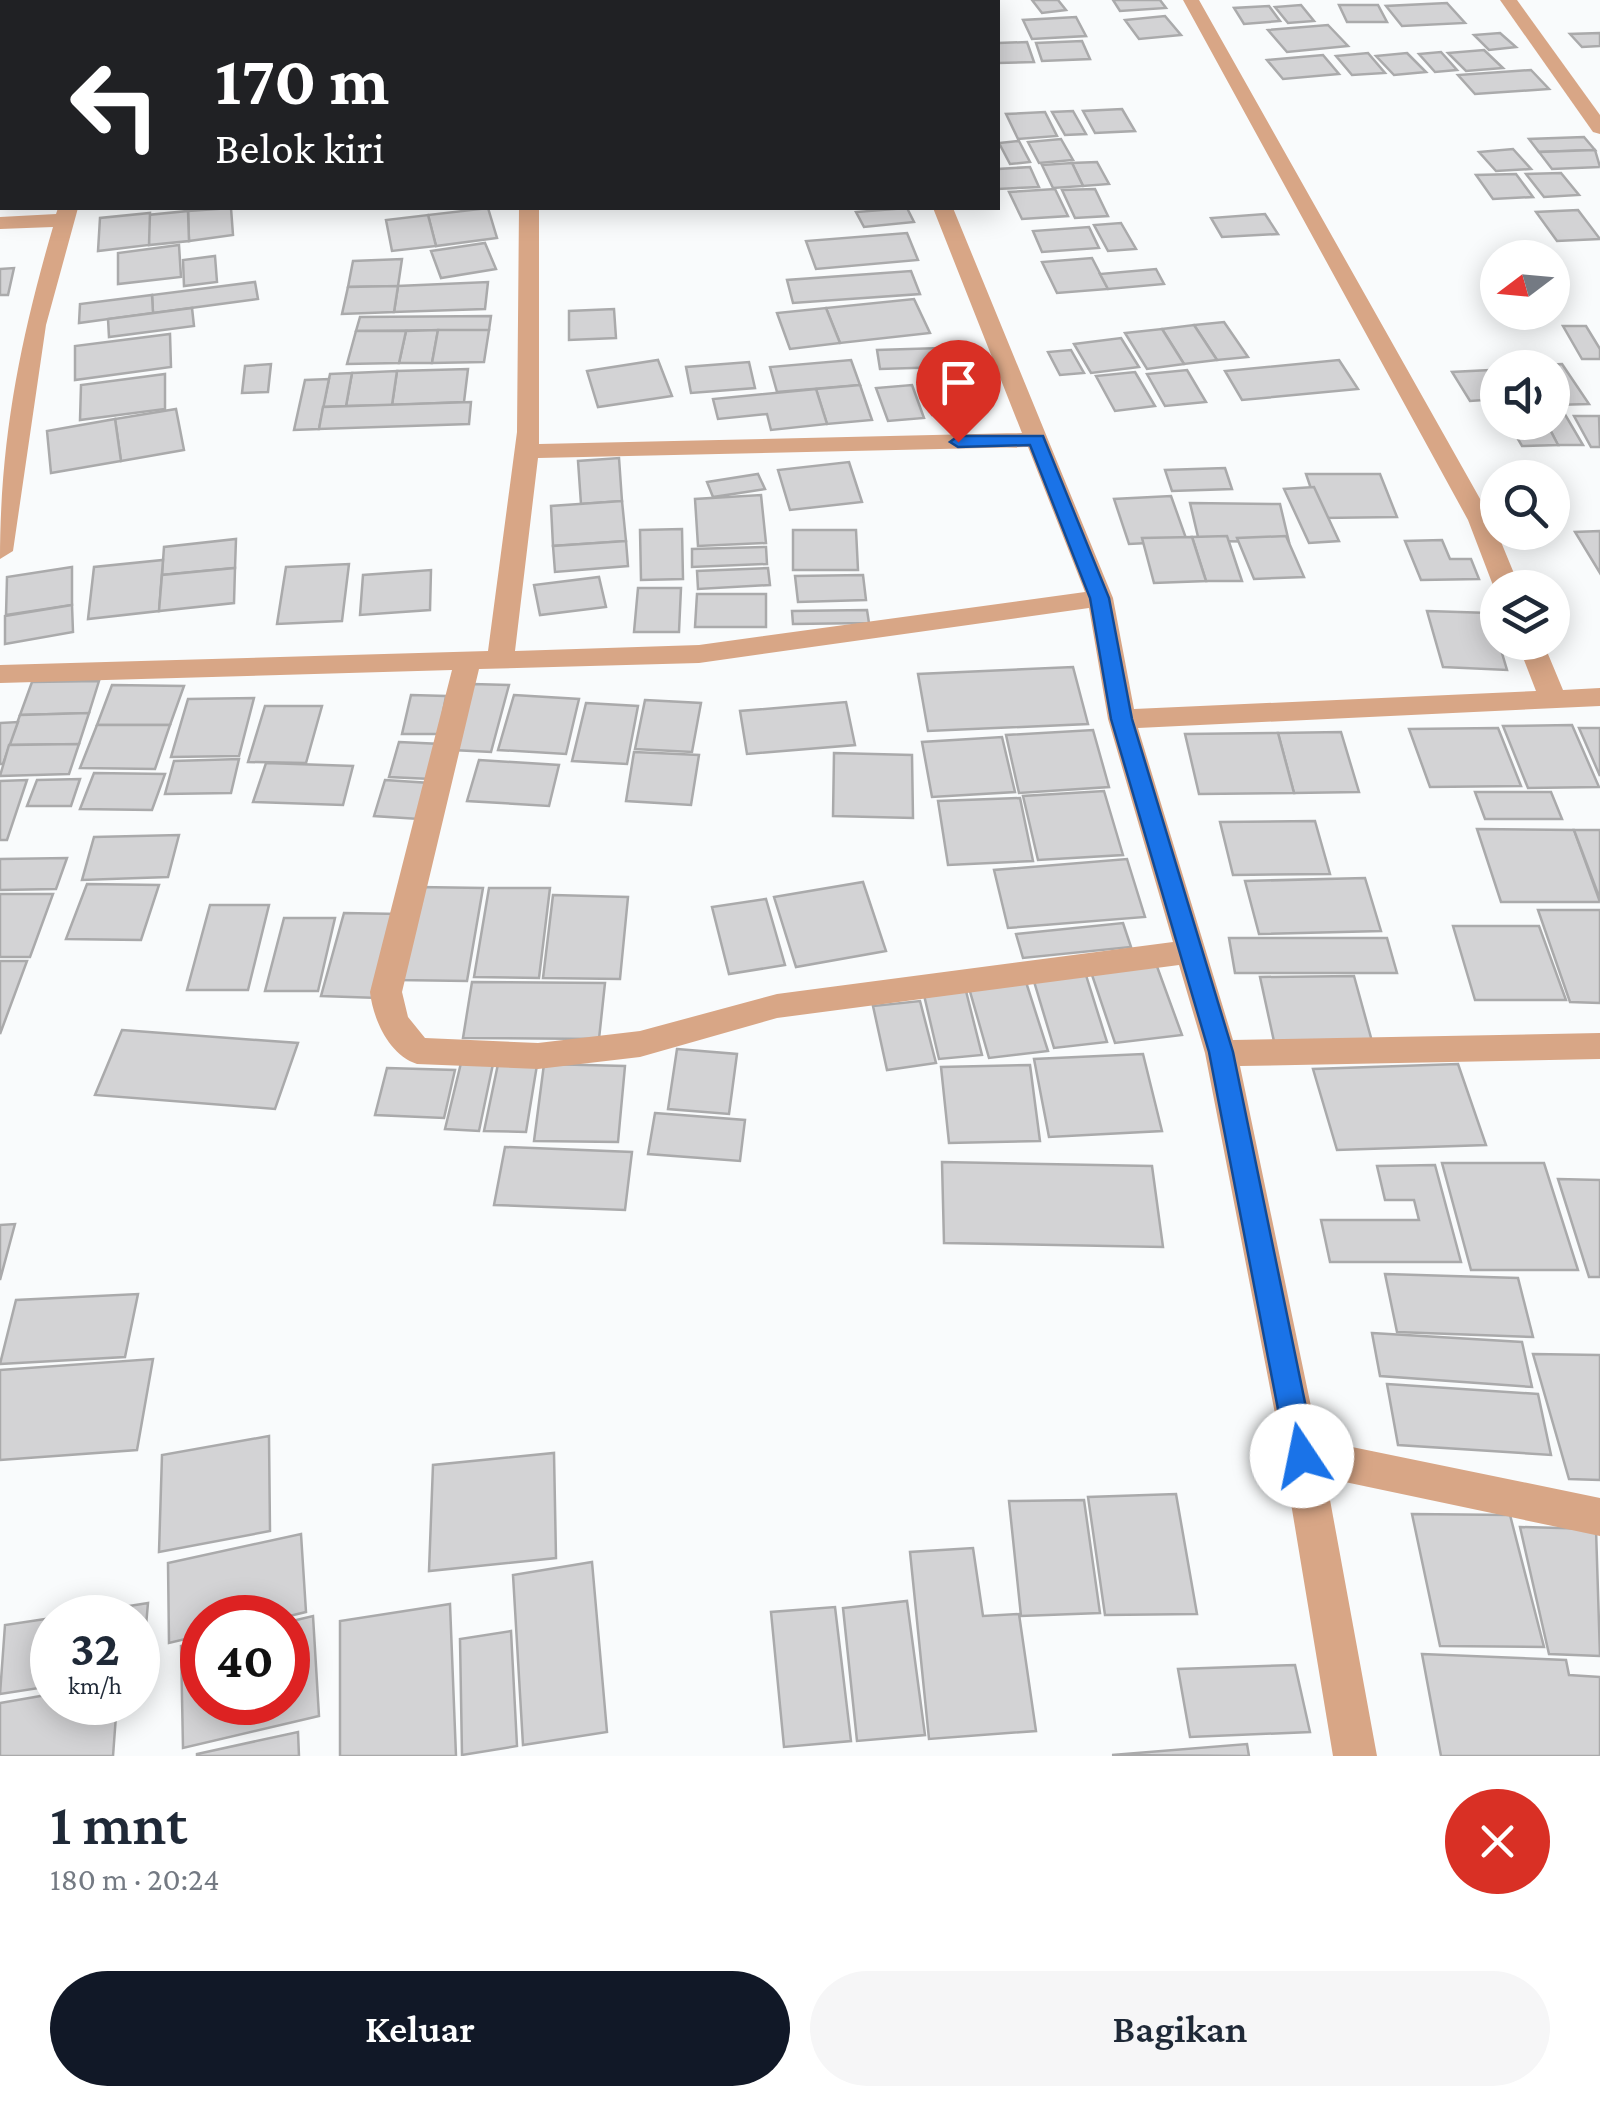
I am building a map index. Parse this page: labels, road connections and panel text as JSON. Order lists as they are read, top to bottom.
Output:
{
  "north": "left",
  "page": {
    "turn": ["170 m", "Belok kiri"],
    "speed": "32 km/h",
    "limit": "40",
    "heading": ["1 mnt", "180 m · 20:24"],
    "buttons": ["Keluar", "Bagikan"]
  }
}
